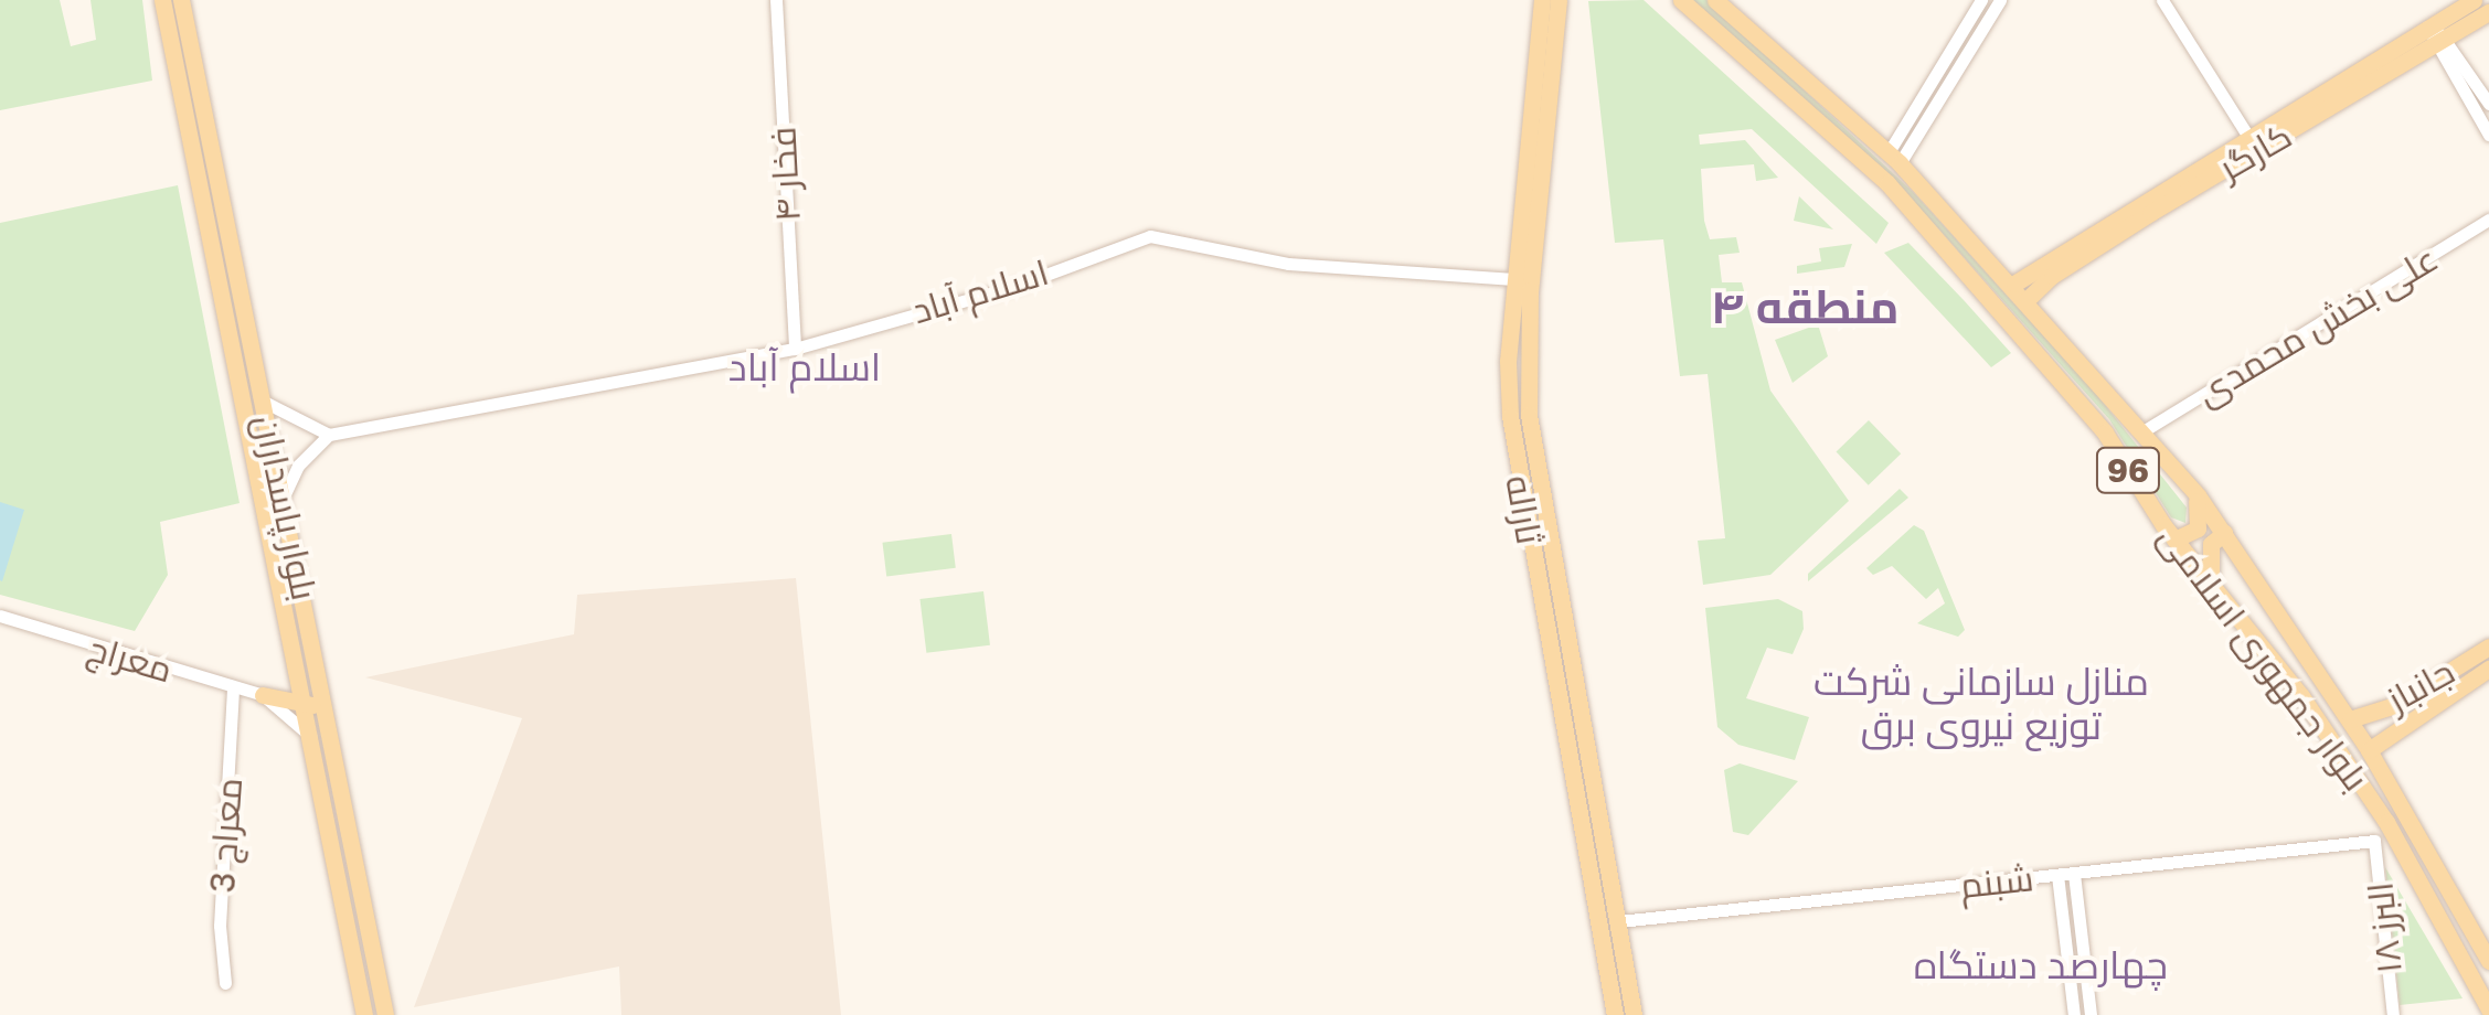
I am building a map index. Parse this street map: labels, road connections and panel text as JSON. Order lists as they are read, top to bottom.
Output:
{
  "streets": {
    "main road": [
      "کارگر",
      "96",
      "بلوار پاسداران",
      "ثاراله",
      "بلوار جمهوری اسلامی",
      "جانباز"
    ],
    "street": [
      "فخار ۴",
      "اسلام آباد",
      "علی بخش محمدی",
      "معراج",
      "معراج 3",
      "شبنم",
      "البرز ۱۸"
    ]
  },
  "crossings": [
    ["کارگر", "بلوار جمهوری اسلامی"],
    ["فخار ۴", "اسلام آباد"],
    ["اسلام آباد", "ثاراله"],
    ["علی بخش محمدی", "بلوار جمهوری اسلامی"],
    ["ثاراله", "شبنم"],
    ["بلوار جمهوری اسلامی", "جانباز"],
    ["معراج", "معراج 3"],
    ["شبنم", "البرز ۱۸"]
  ],
  "districts": [
    "منطقه ۴",
    "اسلام آباد",
    "منازل سازمانی شرکت توزیع نیروی برق",
    "چهارصد دستگاه"
  ]
}
